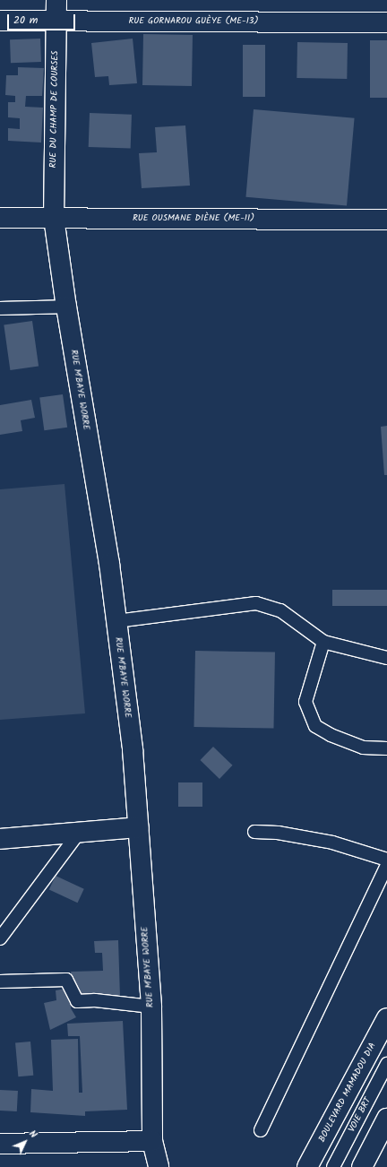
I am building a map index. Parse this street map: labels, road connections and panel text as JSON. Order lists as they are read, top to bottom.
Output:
{
  "streets": {
    "street": [
      "RUE GORNAROU GUÈYE (ME-13)",
      "RUE DU CHAMP DE COURSES",
      "RUE OUSMANE DIÈNE (ME-11)",
      "RUE M'BAYE WORRE",
      "BOULEVARD MAMADOU DIA"
    ],
    "lane": ["VOIE BRT"]
  },
  "crossings": [
    ["RUE GORNAROU GUÈYE (ME-13)", "RUE DU CHAMP DE COURSES"],
    ["RUE DU CHAMP DE COURSES", "RUE OUSMANE DIÈNE (ME-11)"],
    ["RUE DU CHAMP DE COURSES", "RUE M'BAYE WORRE"],
    ["RUE OUSMANE DIÈNE (ME-11)", "RUE M'BAYE WORRE"]
  ],
  "scale_bar": "20 m",
  "north": "top right"
}
